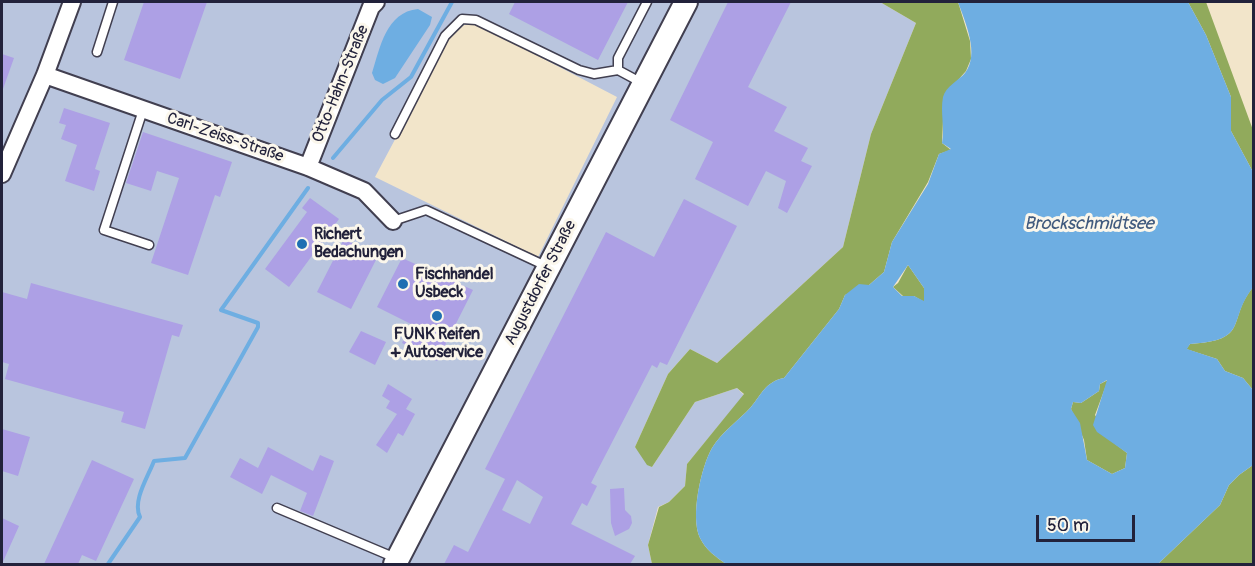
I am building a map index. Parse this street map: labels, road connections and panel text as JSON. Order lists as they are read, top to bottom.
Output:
{
  "streets": {
    "main road": ["Augustdorfer Straße"],
    "street": ["Otto-Hahn-Straße", "Carl-Zeiss-Straße"]
  },
  "crossings": [
    ["Otto-Hahn-Straße", "Carl-Zeiss-Straße"]
  ],
  "water": ["Brockschmidtsee"],
  "places": ["Richert Bedachungen", "Fischhandel Usbeck", "FUNK Reifen + Autoservice"],
  "scale_bar": "50 m"
}
